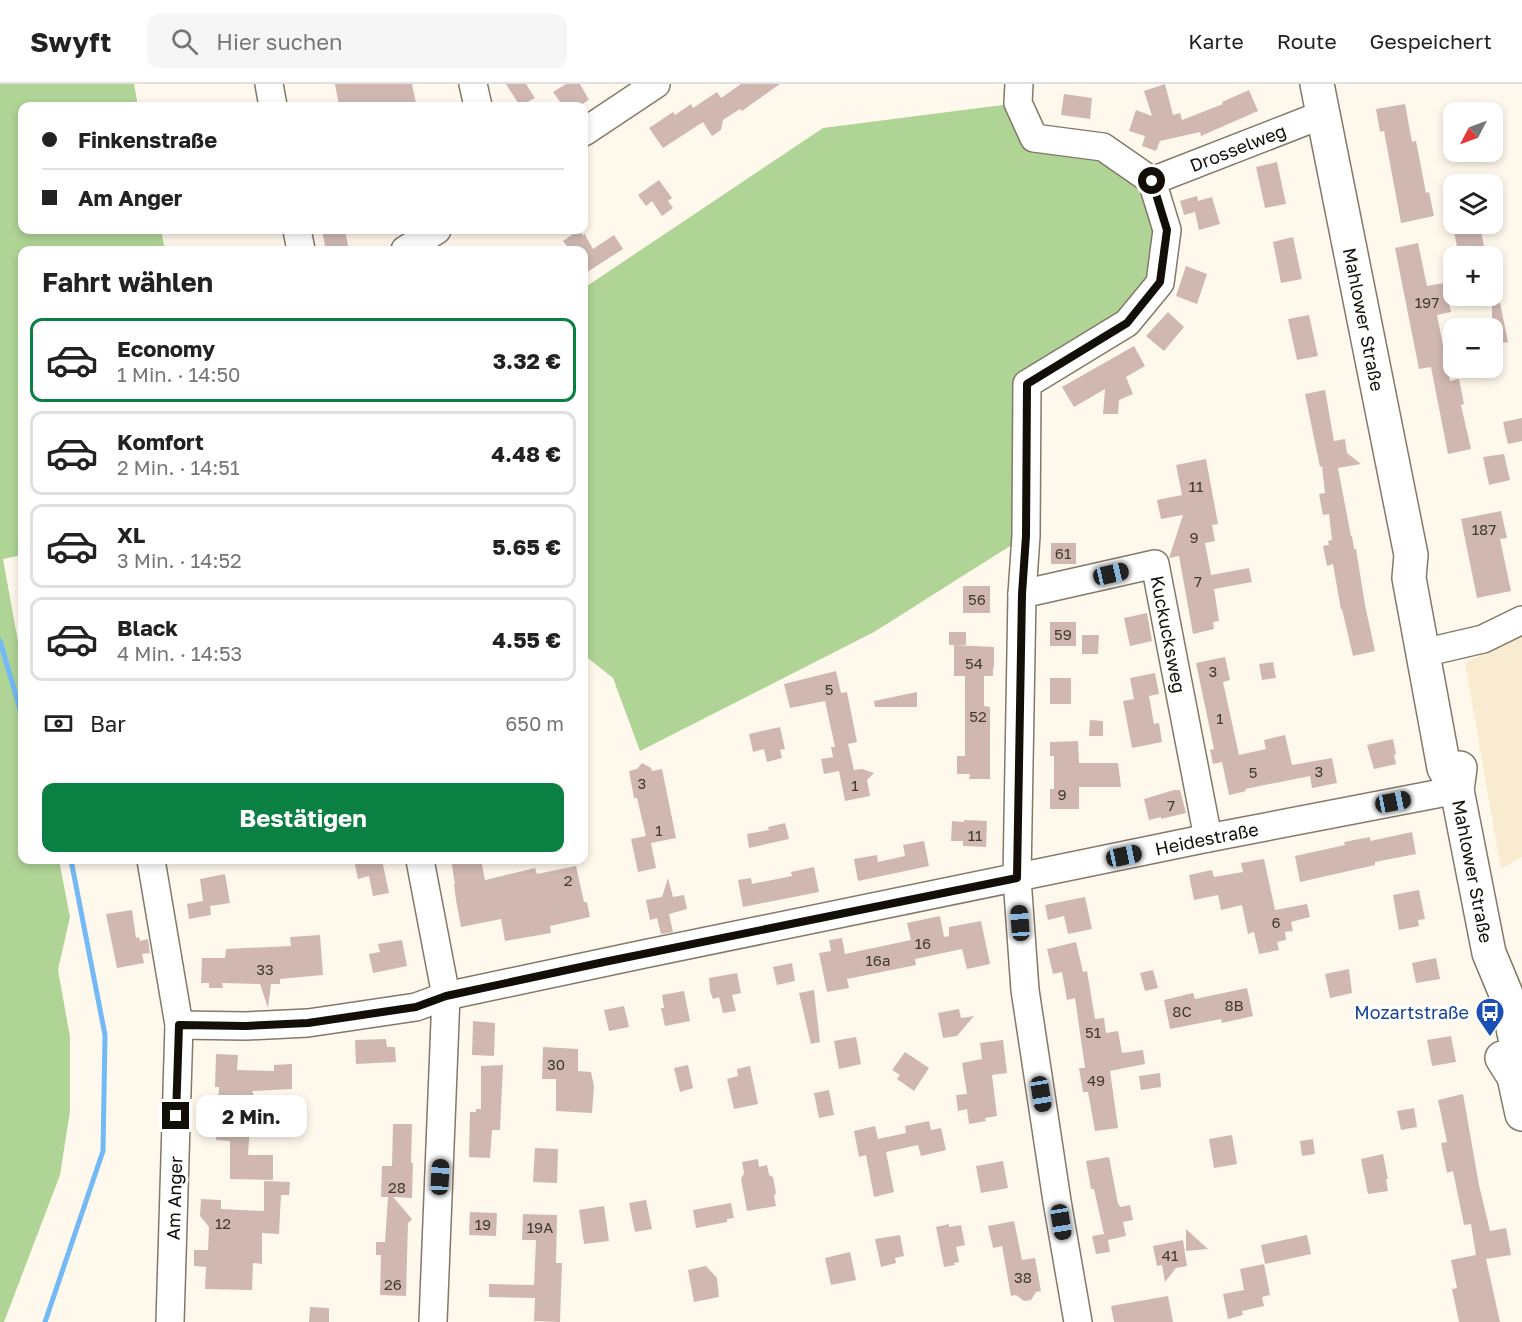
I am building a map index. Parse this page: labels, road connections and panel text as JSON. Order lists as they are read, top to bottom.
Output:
{
  "streets": {
    "main road": ["Mahlower Straße"],
    "street": [
      "Drosselweg",
      "Kuckucksweg",
      "Heidestraße",
      "Am Anger"
    ]
  },
  "crossings": [
    ["Drosselweg", "Mahlower Straße"],
    ["Mahlower Straße", "Heidestraße"],
    ["Kuckucksweg", "Heidestraße"],
    ["Heidestraße", "Am Anger"]
  ],
  "places": {
    "bus stop": ["Mozartstraße"]
  },
  "house_numbers": [
    "197",
    "11",
    "187",
    "9",
    "61",
    "7",
    "56",
    "59",
    "54",
    "3",
    "5",
    "52",
    "1",
    "3",
    "5",
    "3",
    "1",
    "9",
    "7",
    "1",
    "11",
    "2",
    "6",
    "16",
    "16a",
    "33",
    "8B",
    "8C",
    "51",
    "30",
    "49",
    "28",
    "12",
    "19",
    "19A",
    "41",
    "38",
    "26"
  ],
  "north": "bottom left",
  "page": {
    "header": "Swyft",
    "search": "Hier suchen",
    "nav": ["Karte", "Route", "Gespeichert"],
    "map_buttons": ["+", "−"],
    "banner": ["Finkenstraße", "Am Anger"],
    "heading": "Fahrt wählen",
    "list": [
      {
        "name": "Economy",
        "note": "1 Min. · 14:50",
        "value": "3.32 €"
      },
      {
        "name": "Komfort",
        "note": "2 Min. · 14:51",
        "value": "4.48 €"
      },
      {
        "name": "XL",
        "note": "3 Min. · 14:52",
        "value": "5.65 €"
      },
      {
        "name": "Black",
        "note": "4 Min. · 14:53",
        "value": "4.55 €"
      }
    ],
    "pay": ["Bar", "650 m"],
    "buttons": "Bestätigen",
    "bubble": "2 Min."
  }
}
